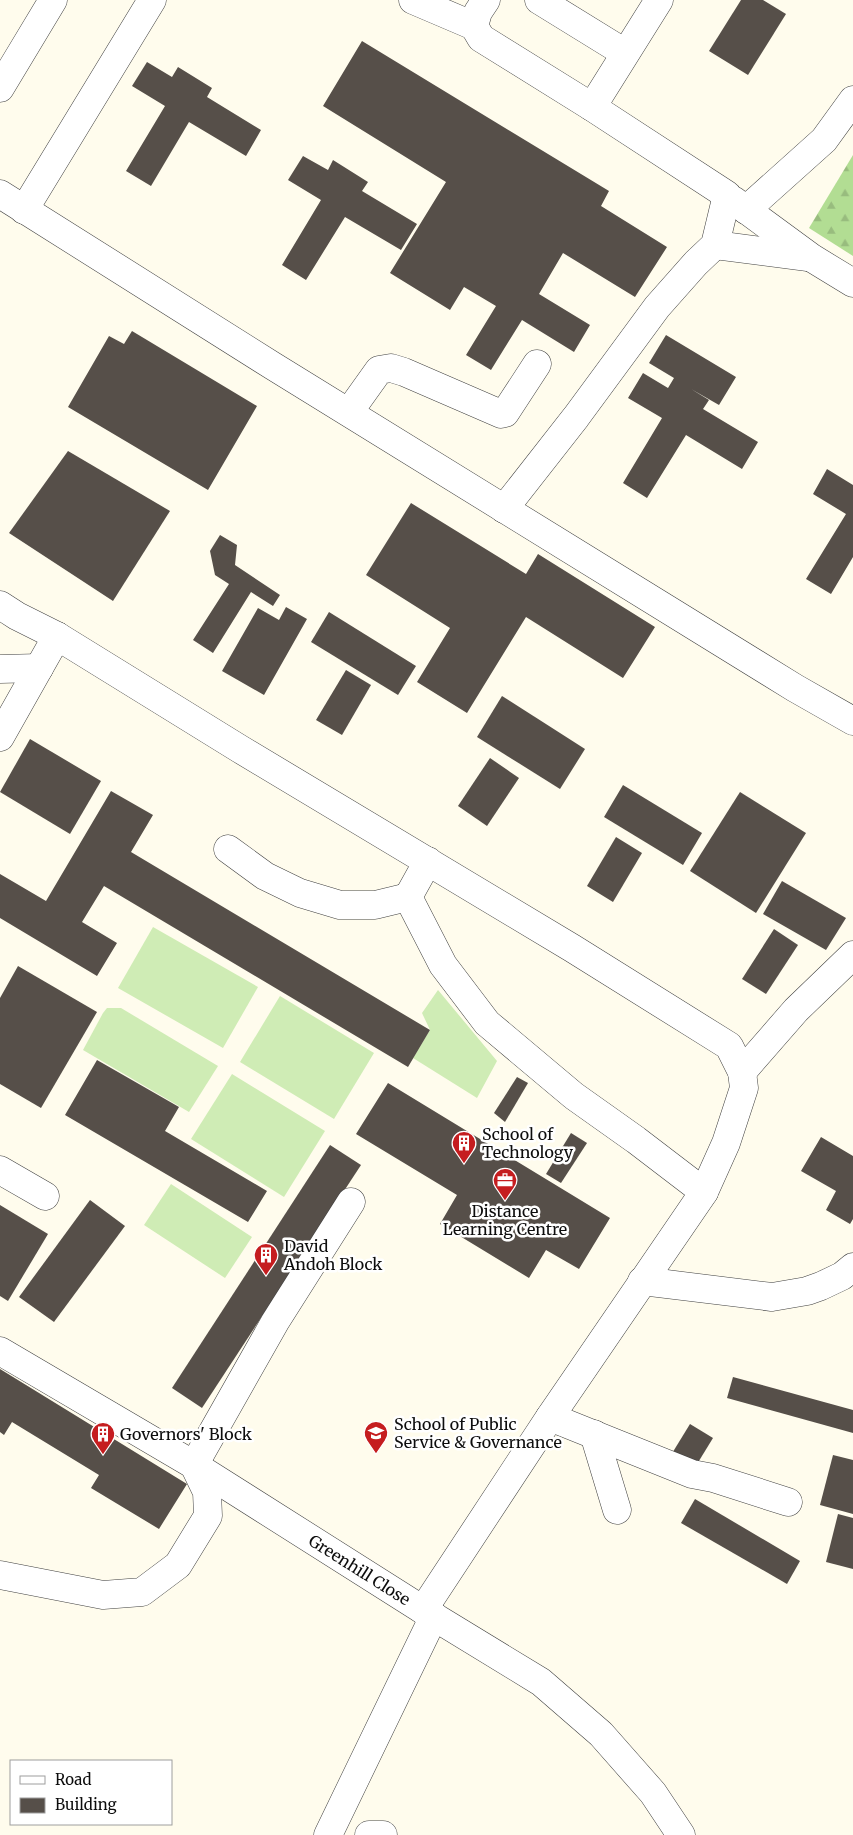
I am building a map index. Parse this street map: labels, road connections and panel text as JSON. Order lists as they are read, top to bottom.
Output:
{
  "streets": {
    "lane": ["Greenhill Close"]
  },
  "places": {
    "building": ["School of Technology", "David Andoh Block", "Governors' Block"],
    "office": ["Distance Learning Centre"],
    "school or university": ["School of Public Service & Governance"]
  },
  "legend": ["Road", "Building"]
}
